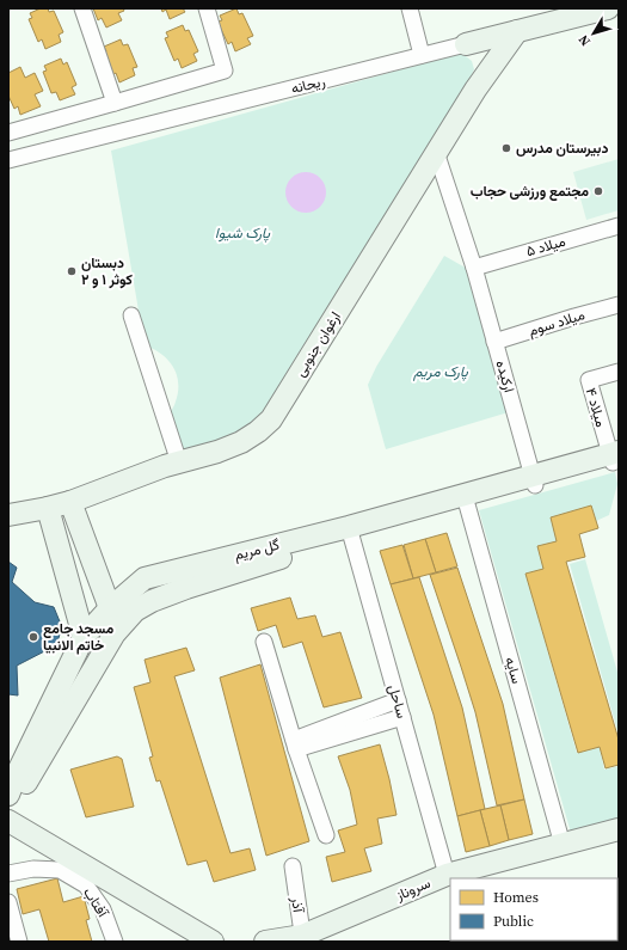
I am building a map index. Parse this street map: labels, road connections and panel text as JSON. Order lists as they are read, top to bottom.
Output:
{
  "streets": {
    "street": [
      "ریحانه",
      "میلاد ۵",
      "میلاد سوم",
      "ارغوان جنوبی",
      "ارکیده",
      "میلاد ۴",
      "گل مریم",
      "سایه",
      "ساحل",
      "سروناز",
      "آفتاب",
      "آذر"
    ]
  },
  "crossings": [
    ["ریحانه", "ارغوان جنوبی"],
    ["میلاد ۵", "ارکیده"],
    ["میلاد سوم", "ارکیده"],
    ["ارغوان جنوبی", "ارکیده"],
    ["ارکیده", "گل مریم"],
    ["میلاد ۴", "گل مریم"],
    ["گل مریم", "سایه"],
    ["گل مریم", "ساحل"],
    ["سایه", "سروناز"],
    ["ساحل", "سروناز"],
    ["سروناز", "آذر"]
  ],
  "parks": ["پارک شیوا", "پارک مریم"],
  "places": [
    "دبیرستان مدرس",
    "مجتمع ورزشی حجاب",
    "دبستان کوثر ۱ و ۲",
    "مسجد جامع خاتم الانبیا"
  ],
  "legend": ["Homes", "Public"],
  "north": "bottom left"
}
